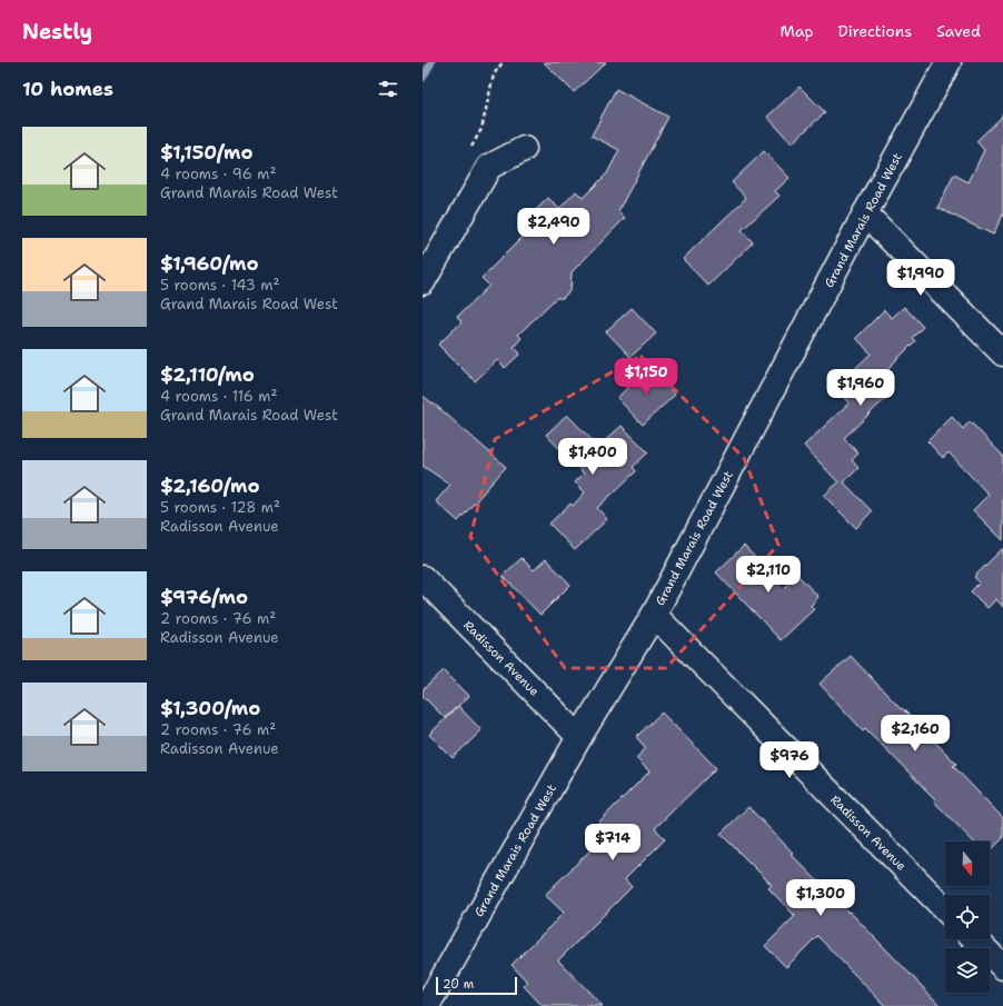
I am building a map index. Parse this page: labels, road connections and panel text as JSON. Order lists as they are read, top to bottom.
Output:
{
  "streets": {
    "street": ["Grand Marais Road West", "Radisson Avenue"]
  },
  "crossings": [
    ["Grand Marais Road West", "Radisson Avenue"]
  ],
  "scale_bar": "20 m",
  "north": "bottom",
  "page": {
    "header": "Nestly",
    "nav": ["Map", "Directions", "Saved"],
    "heading": "10 homes",
    "list": [
      {
        "name": "$1,150/mo",
        "note": "4 rooms · 96 m² · Grand Marais Road West"
      },
      {
        "name": "$1,960/mo",
        "note": "5 rooms · 143 m² · Grand Marais Road West"
      },
      {
        "name": "$2,110/mo",
        "note": "4 rooms · 116 m² · Grand Marais Road West"
      },
      {
        "name": "$2,160/mo",
        "note": "5 rooms · 128 m² · Radisson Avenue"
      },
      {
        "name": "$976/mo",
        "note": "2 rooms · 76 m² · Radisson Avenue"
      },
      {
        "name": "$1,300/mo",
        "note": "2 rooms · 76 m² · Radisson Avenue"
      }
    ],
    "price": [
      "$2,490",
      "$1,990",
      "$1,150",
      "$1,960",
      "$1,400",
      "$2,110",
      "$2,160",
      "$976",
      "$714",
      "$1,300"
    ],
    "scale": "20 m"
  }
}
